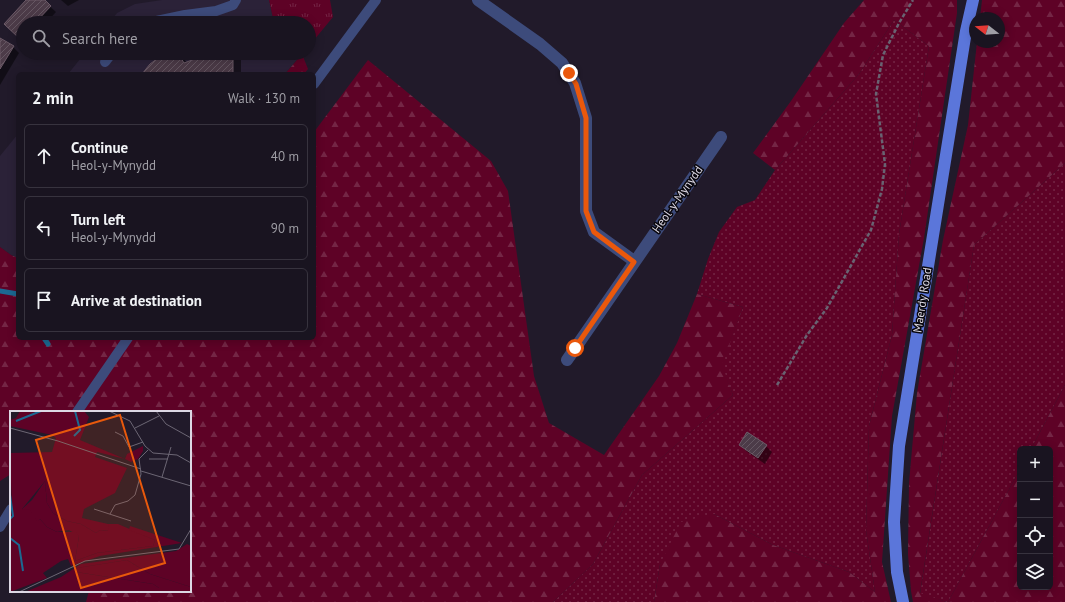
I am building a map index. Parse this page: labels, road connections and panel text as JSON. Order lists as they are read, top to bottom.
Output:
{
  "streets": {
    "main road": ["Maerdy Road"],
    "street": ["Heol-y-Mynydd"]
  },
  "north": "left",
  "page": {
    "search": "Search here",
    "heading": ["2 min", "Walk · 130 m"],
    "list": [
      ["Continue", "Heol-y-Mynydd", "40 m"],
      ["Turn left", "Heol-y-Mynydd", "90 m"],
      "Arrive at destination"
    ],
    "map_buttons": ["+", "−"]
  }
}
